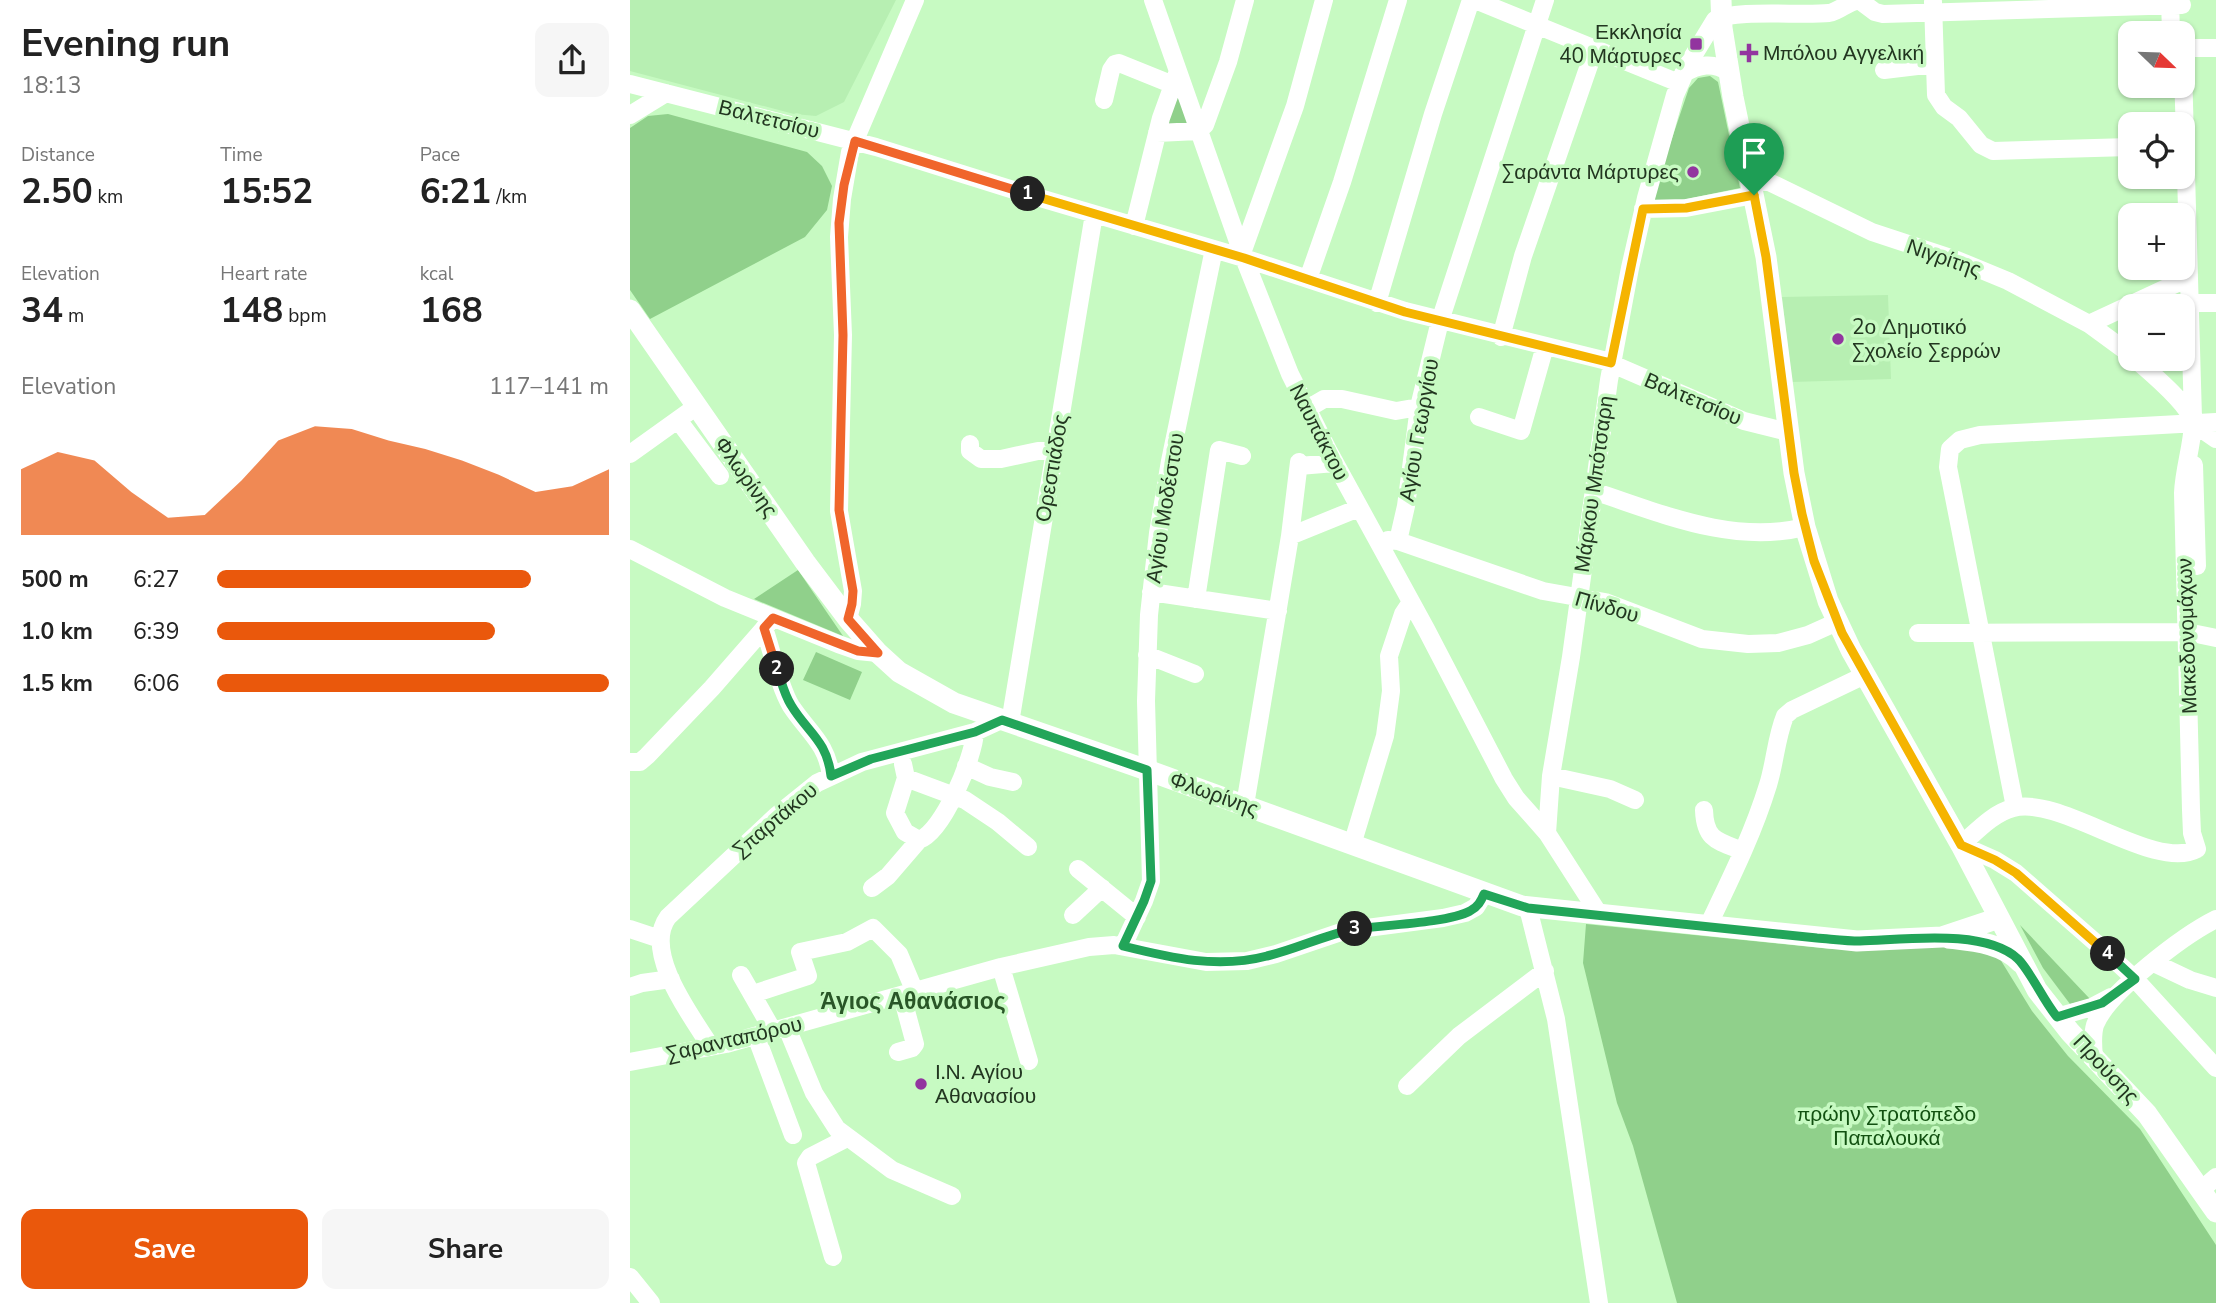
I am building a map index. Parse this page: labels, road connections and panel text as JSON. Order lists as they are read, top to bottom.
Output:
{
  "streets": {
    "main road": ["Φλωρίνης", "Προύσης"],
    "street": [
      "Βαλτετσίου",
      "Νιγρίτης",
      "Αγίου Γεωργίου",
      "Ναυπάκτου",
      "Ορεστιάδος",
      "Μάρκου Μπότσαρη",
      "Αγίου Μοδέστου",
      "Πίνδου",
      "Σπαρτάκου",
      "Σαρανταπόρου"
    ]
  },
  "crossings": [
    ["Βαλτετσίου", "Αγίου Γεωργίου"],
    ["Βαλτετσίου", "Ναυπάκτου"],
    ["Βαλτετσίου", "Ορεστιάδος"],
    ["Βαλτετσίου", "Μάρκου Μπότσαρη"],
    ["Βαλτετσίου", "Αγίου Μοδέστου"],
    ["Βαλτετσίου", "Προύσης"],
    ["Νιγρίτης", "Προύσης"],
    ["Αγίου Γεωργίου", "Πίνδου"],
    ["Ναυπάκτου", "Μάρκου Μπότσαρη"],
    ["Ναυπάκτου", "Πίνδου"],
    ["Ορεστιάδος", "Φλωρίνης"],
    ["Ορεστιάδος", "Σπαρτάκου"],
    ["Φλωρίνης", "Αγίου Μοδέστου"],
    ["Φλωρίνης", "Σπαρτάκου"],
    ["Φλωρίνης", "Σαρανταπόρου"],
    ["Φλωρίνης", "Προύσης"],
    ["Μάρκου Μπότσαρη", "Πίνδου"],
    ["Μάρκου Μπότσαρη", "Προύσης"],
    ["Αγίου Μοδέστου", "Σαρανταπόρου"],
    ["Πίνδου", "Προύσης"]
  ],
  "districts": ["Άγιος Αθανάσιος"],
  "parks": ["πρώην Στρατόπεδο Παπαλουκά"],
  "places": {
    "transit": ["Εκκλησία 40 Μάρτυρες"],
    "health": ["Μπόλου Αγγελική"],
    "other": ["Σαράντα Μάρτυρες", "2ο Δημοτικό Σχολείο Σερρών", "Ι.Ν. Αγίου Αθανασίου"]
  },
  "north": "bottom right",
  "page": {
    "heading": ["Evening run", "18:13"],
    "map_buttons": ["+", "−"],
    "stats": [
      ["Distance", "2.50 km"],
      ["Time", "15:52"],
      ["Pace", "6:21 /km"],
      ["Elevation", "34 m"],
      ["Heart rate", "148 bpm"],
      ["kcal", "168"]
    ],
    "pins": [
      "1",
      "2",
      "3",
      "4"
    ],
    "chart": ["Elevation", "117–141 m"],
    "list": [
      {
        "name": "500 m",
        "note": "6:27"
      },
      {
        "name": "1.0 km",
        "note": "6:39"
      },
      {
        "name": "1.5 km",
        "note": "6:06"
      }
    ],
    "buttons": ["Save", "Share"]
  }
}
